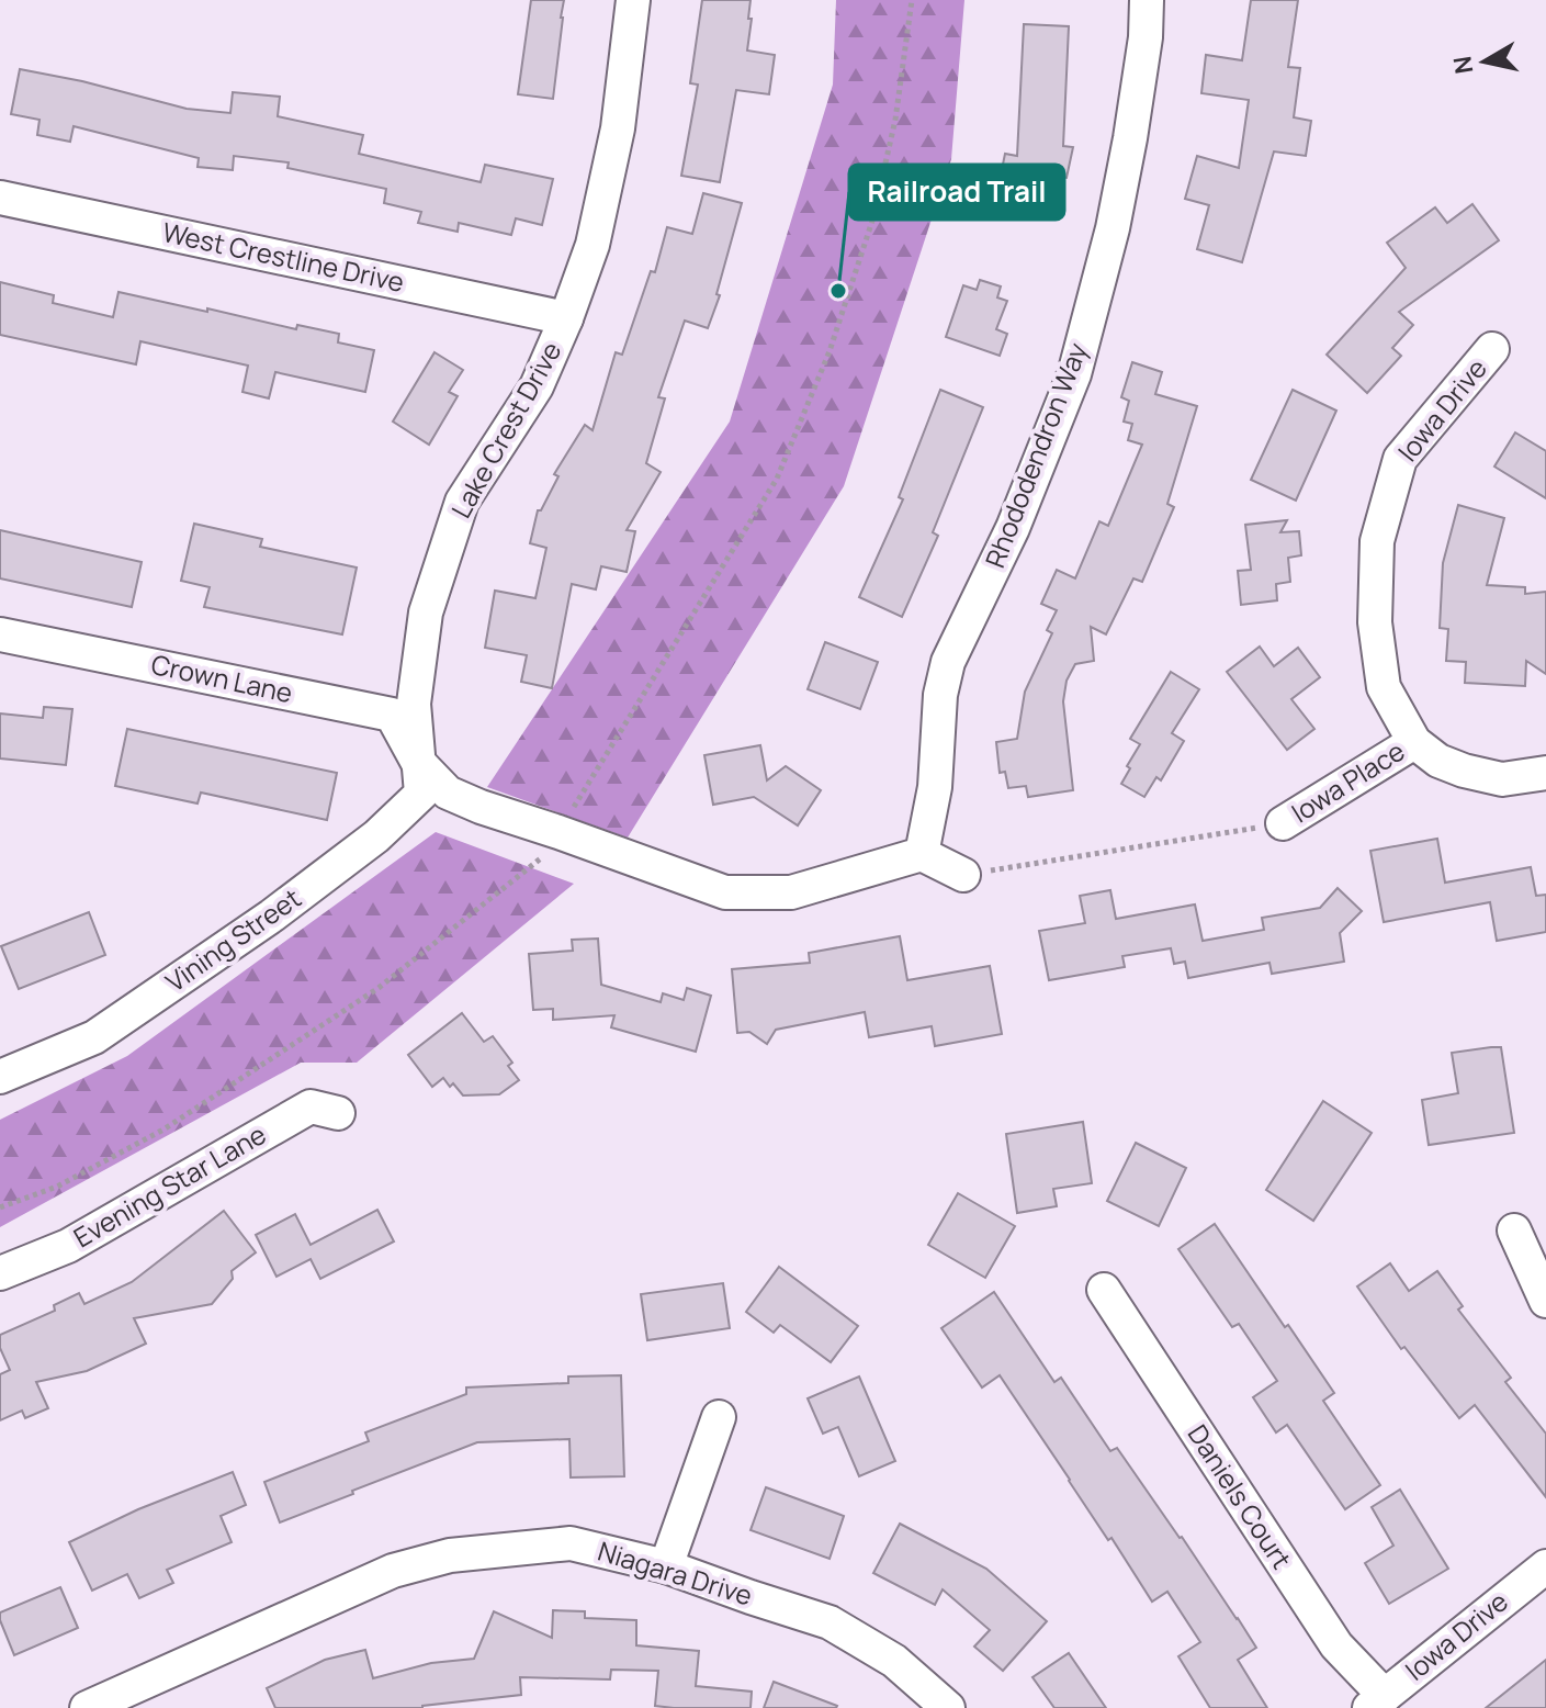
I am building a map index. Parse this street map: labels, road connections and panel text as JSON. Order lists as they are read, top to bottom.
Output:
{
  "streets": {
    "street": [
      "West Crestline Drive",
      "Iowa Drive",
      "Lake Crest Drive",
      "Rhododendron Way",
      "Crown Lane",
      "Iowa Place",
      "Vining Street",
      "Evening Star Lane",
      "Daniels Court",
      "Niagara Drive"
    ]
  },
  "crossings": [
    ["West Crestline Drive", "Lake Crest Drive"],
    ["Iowa Drive", "Iowa Place"],
    ["Iowa Drive", "Daniels Court"],
    ["Lake Crest Drive", "Crown Lane"],
    ["Lake Crest Drive", "Vining Street"],
    ["Crown Lane", "Vining Street"]
  ],
  "places": ["Railroad Trail"],
  "north": "left"
}
